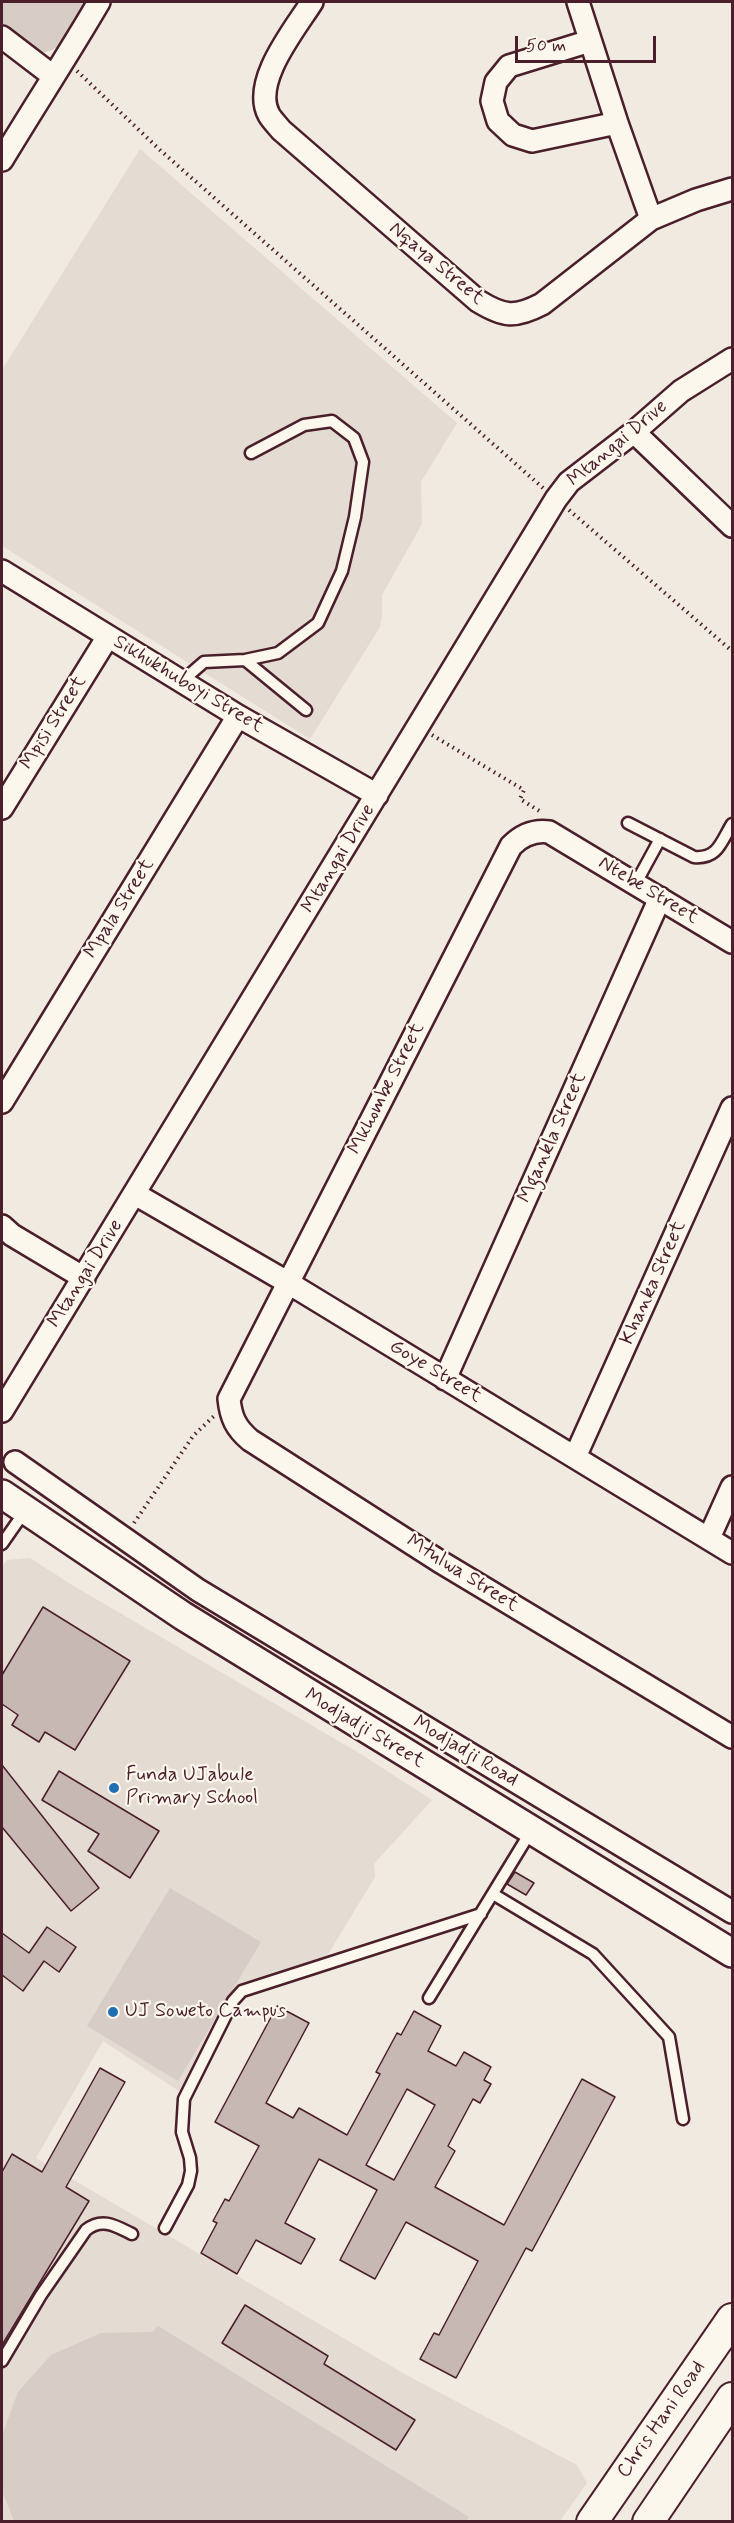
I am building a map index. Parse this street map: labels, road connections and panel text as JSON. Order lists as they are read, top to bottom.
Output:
{
  "streets": {
    "main road": ["Chris Hani Road"],
    "street": [
      "Nqaya Street",
      "Mtangai Drive",
      "Sikhukhuboyi Street",
      "Mpisi Street",
      "Ntebe Street",
      "Mpala Street",
      "Mkhombe Street",
      "Mgankla Street",
      "Khanka Street",
      "Goye Street",
      "Mtulwa Street",
      "Modjadji Street",
      "Modjadji Road"
    ]
  },
  "crossings": [
    ["Mtangai Drive", "Sikhukhuboyi Street"],
    ["Mtangai Drive", "Goye Street"],
    ["Sikhukhuboyi Street", "Mpisi Street"],
    ["Sikhukhuboyi Street", "Mpala Street"],
    ["Ntebe Street", "Mkhombe Street"],
    ["Ntebe Street", "Mgankla Street"],
    ["Mkhombe Street", "Goye Street"],
    ["Mkhombe Street", "Mtulwa Street"],
    ["Mgankla Street", "Goye Street"],
    ["Khanka Street", "Goye Street"]
  ],
  "places": ["Funda UJabule Primary School", "UJ Soweto Campus"],
  "scale_bar": "50 m"
}
